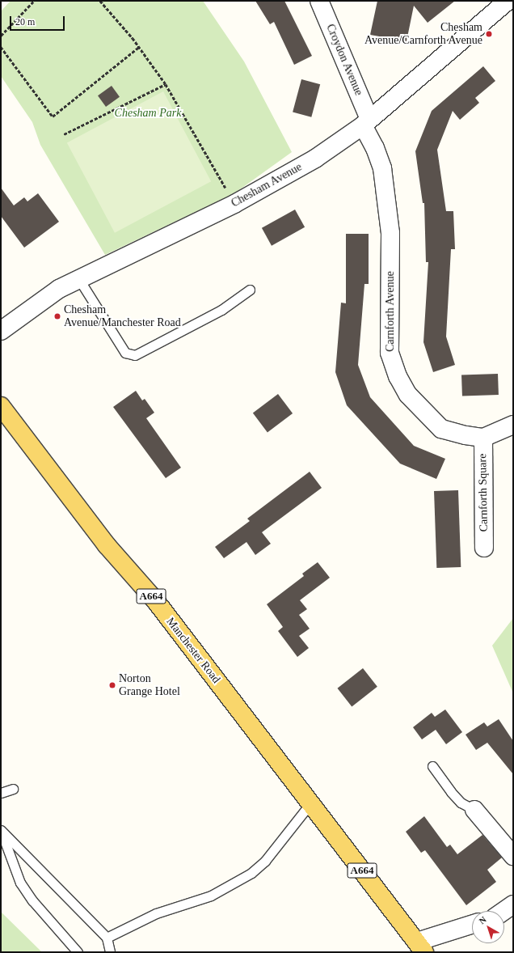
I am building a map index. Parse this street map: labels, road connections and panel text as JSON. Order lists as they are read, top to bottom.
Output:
{
  "streets": {
    "main road": ["A664", "Manchester Road"],
    "street": [
      "Croydon Avenue",
      "Chesham Avenue",
      "Carnforth Avenue",
      "Carnforth Square"
    ]
  },
  "crossings": [
    ["Croydon Avenue", "Chesham Avenue"],
    ["Croydon Avenue", "Carnforth Avenue"],
    ["Chesham Avenue", "Carnforth Avenue"],
    ["Carnforth Avenue", "Carnforth Square"],
    ["A664", "Manchester Road"]
  ],
  "parks": ["Chesham Park"],
  "places": ["Chesham Avenue/Carnforth Avenue", "Chesham Avenue/Manchester Road", "Norton Grange Hotel"],
  "scale_bar": "20 m",
  "north": "top left"
}
